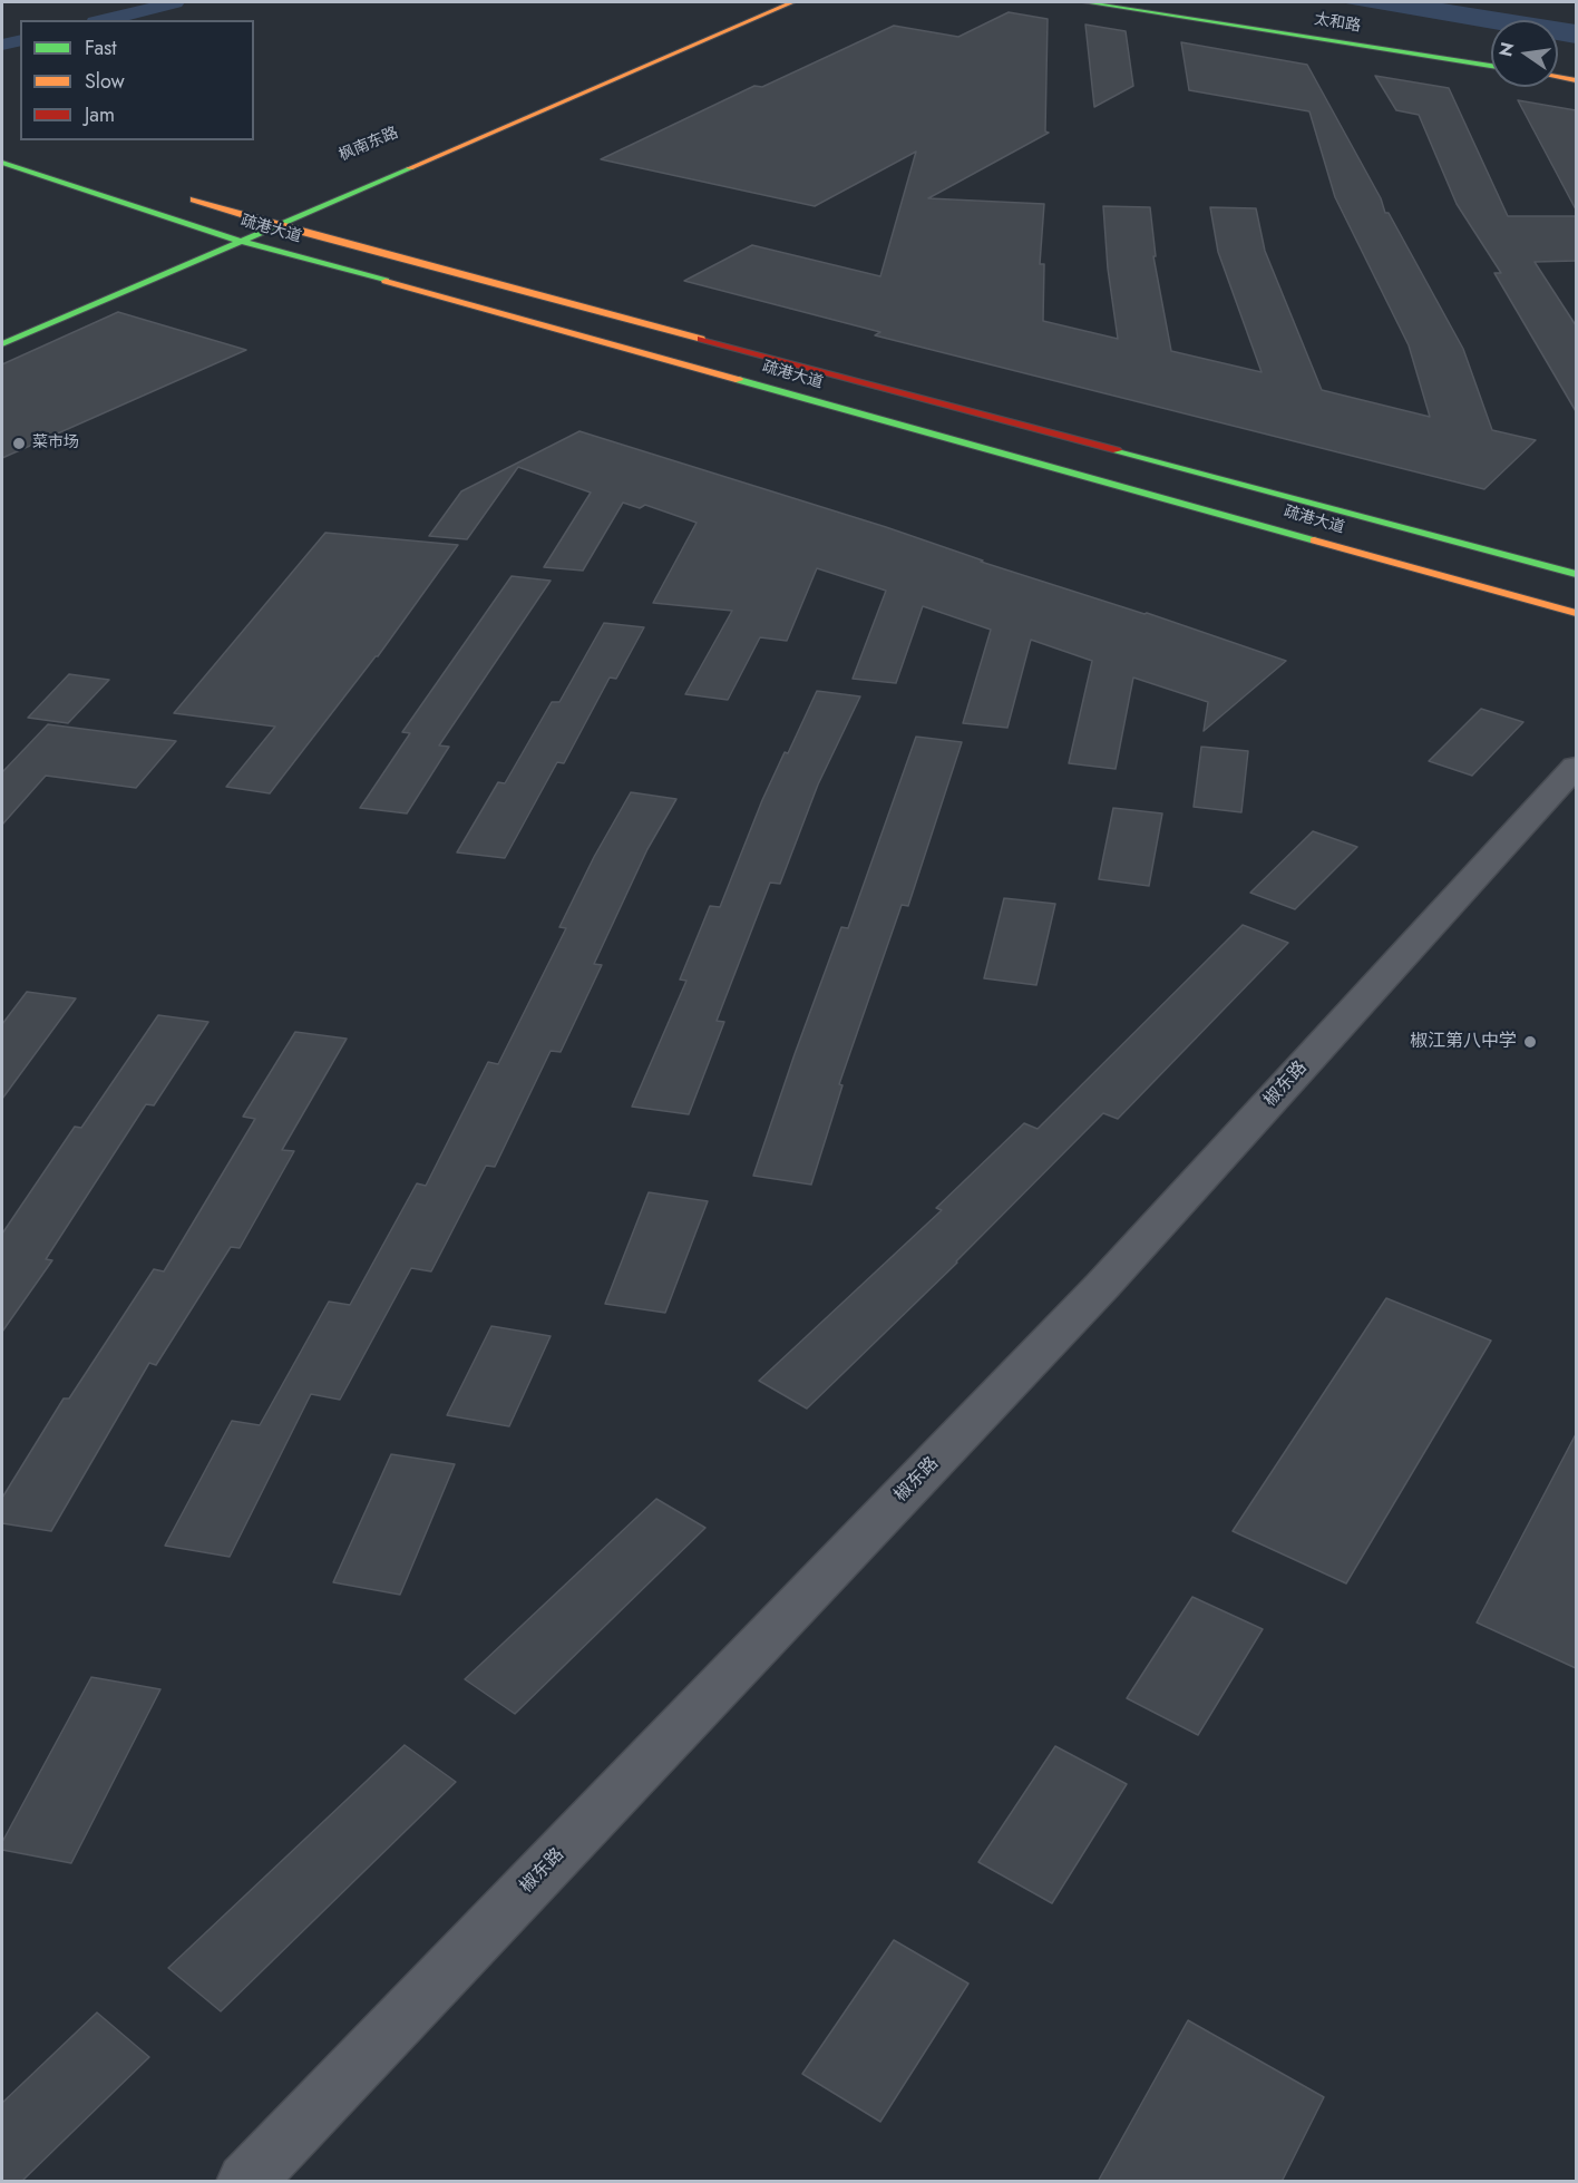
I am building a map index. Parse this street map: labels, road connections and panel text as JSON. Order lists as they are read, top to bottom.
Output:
{
  "streets": {
    "main road": ["太和路", "疏港大道"],
    "street": ["椒东路"]
  },
  "places": ["菜市场", "椒江第八中学"],
  "legend": ["Fast", "Slow", "Jam"],
  "north": "left"
}
